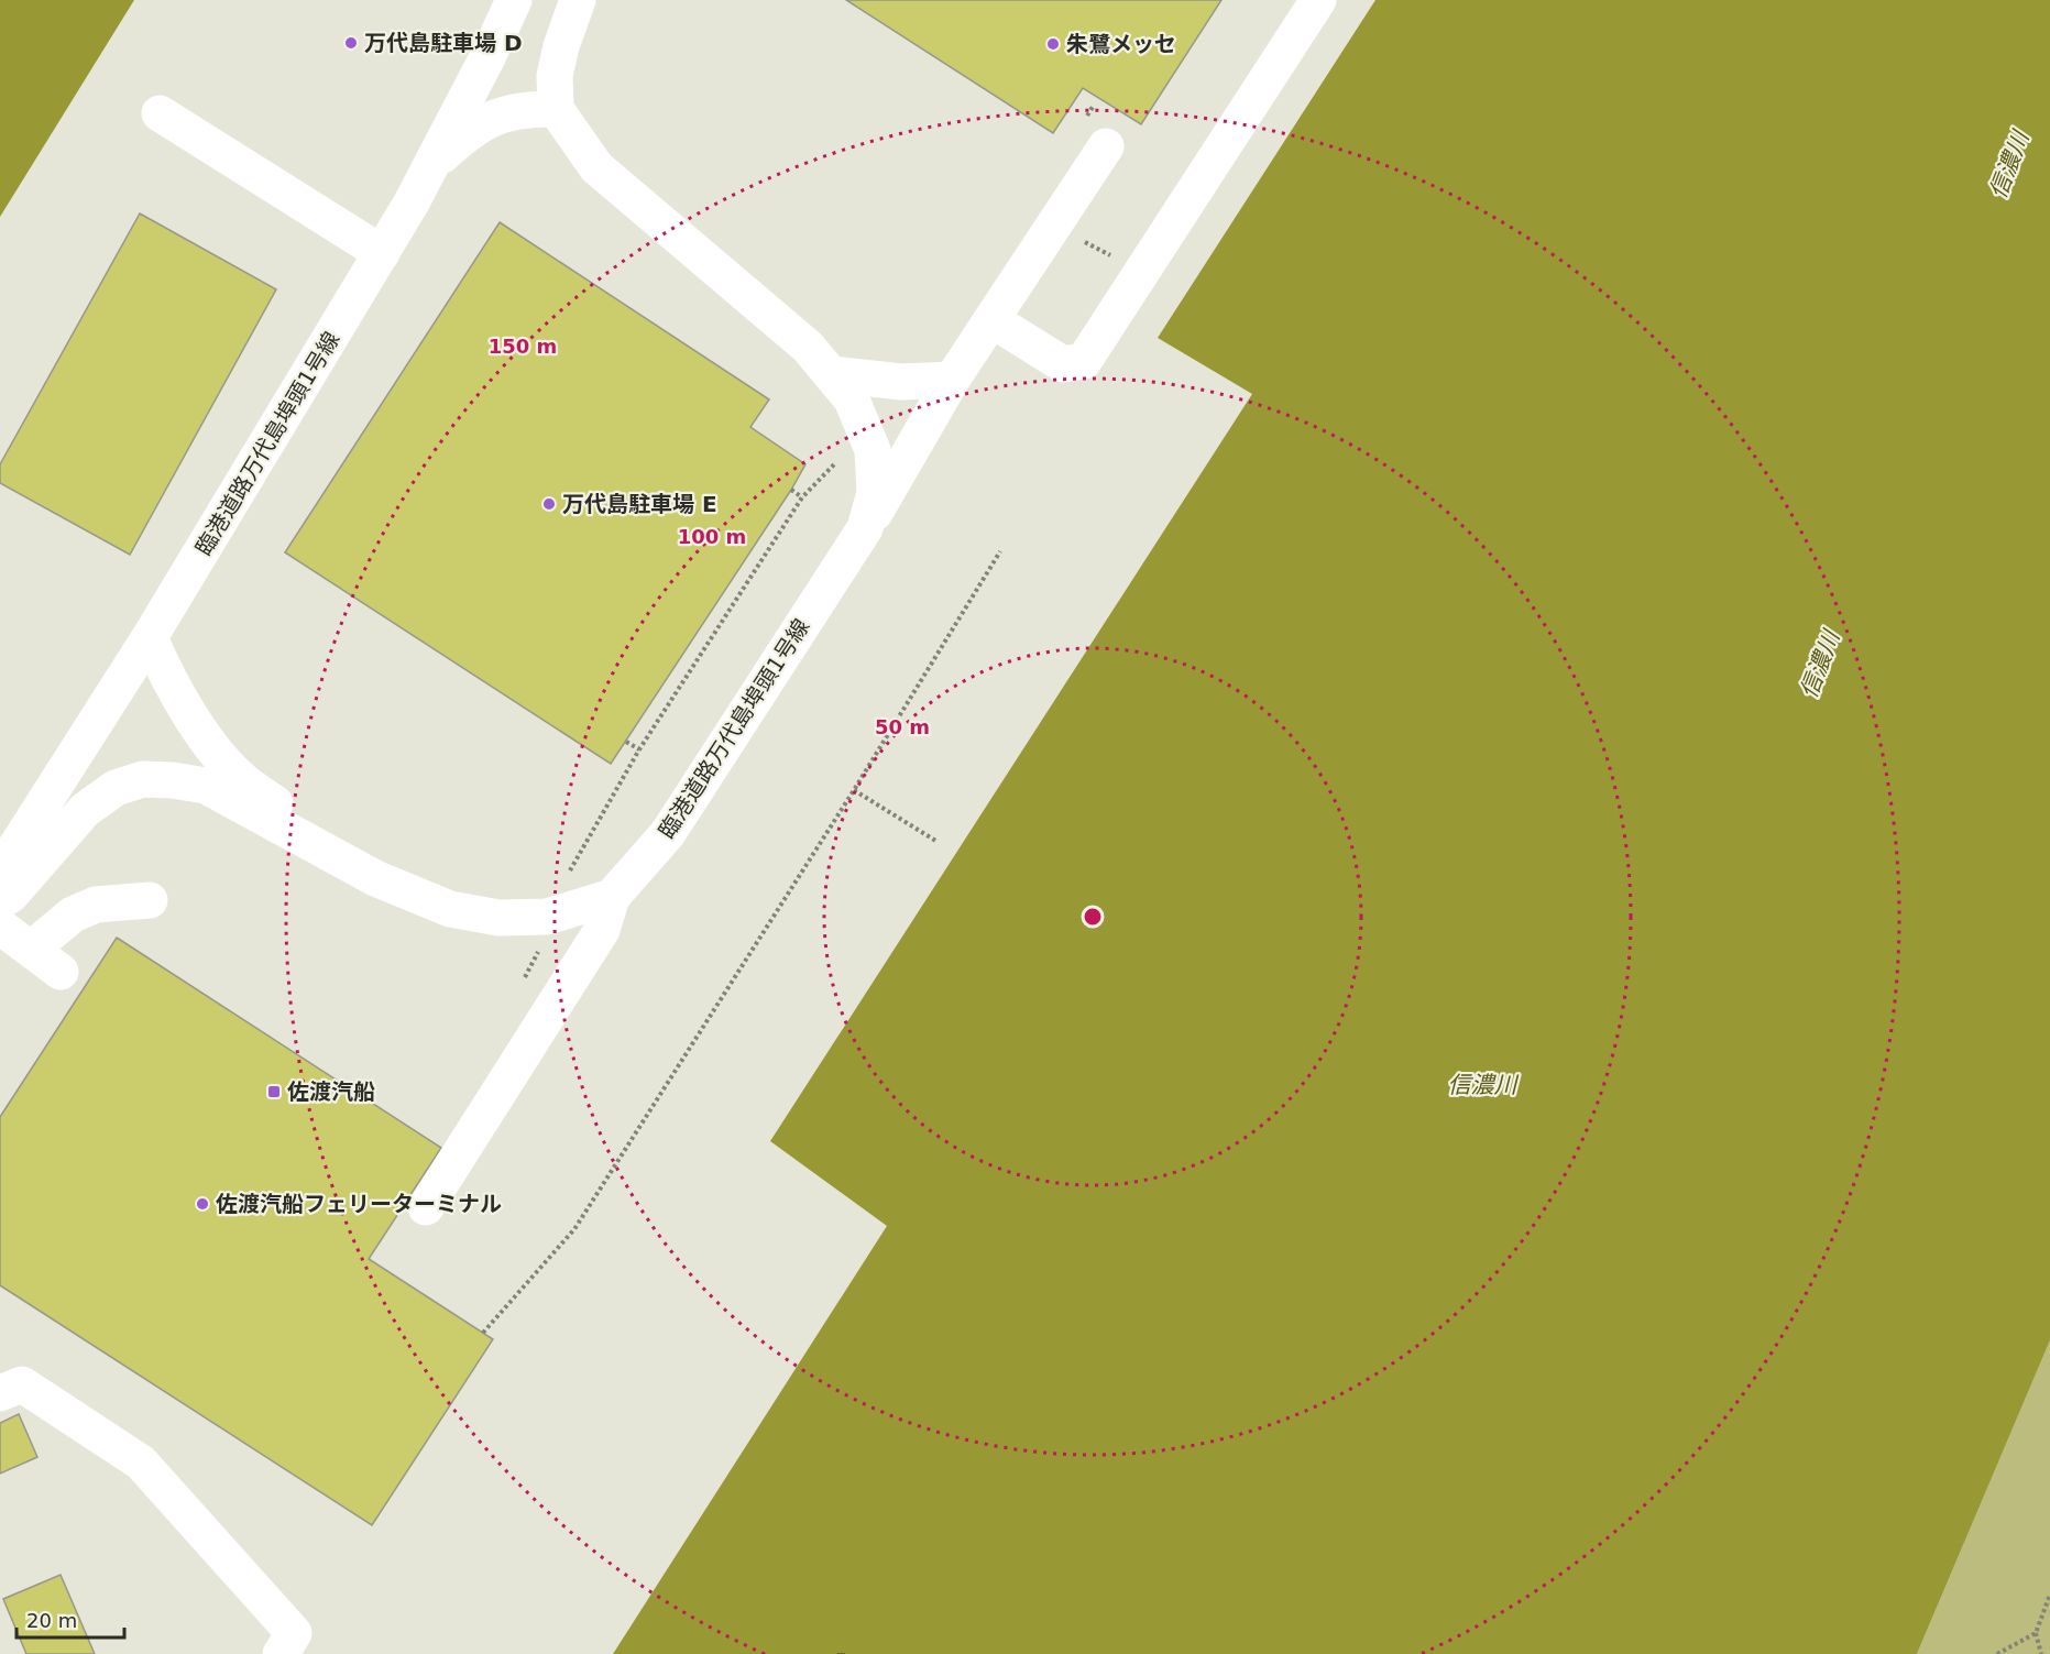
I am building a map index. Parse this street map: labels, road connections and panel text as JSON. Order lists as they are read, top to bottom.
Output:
{
  "streets": {
    "street": ["臨港道路万代島埠頭1号線"]
  },
  "water": ["信濃川"],
  "places": {
    "other": [
      "万代島駐車場 D",
      "朱鷺メッセ",
      "万代島駐車場 E",
      "佐渡汽船フェリーターミナル"
    ],
    "transit": ["佐渡汽船"]
  },
  "scale_bar": "20 m",
  "rings": ["150 m", "100 m", "50 m"]
}
